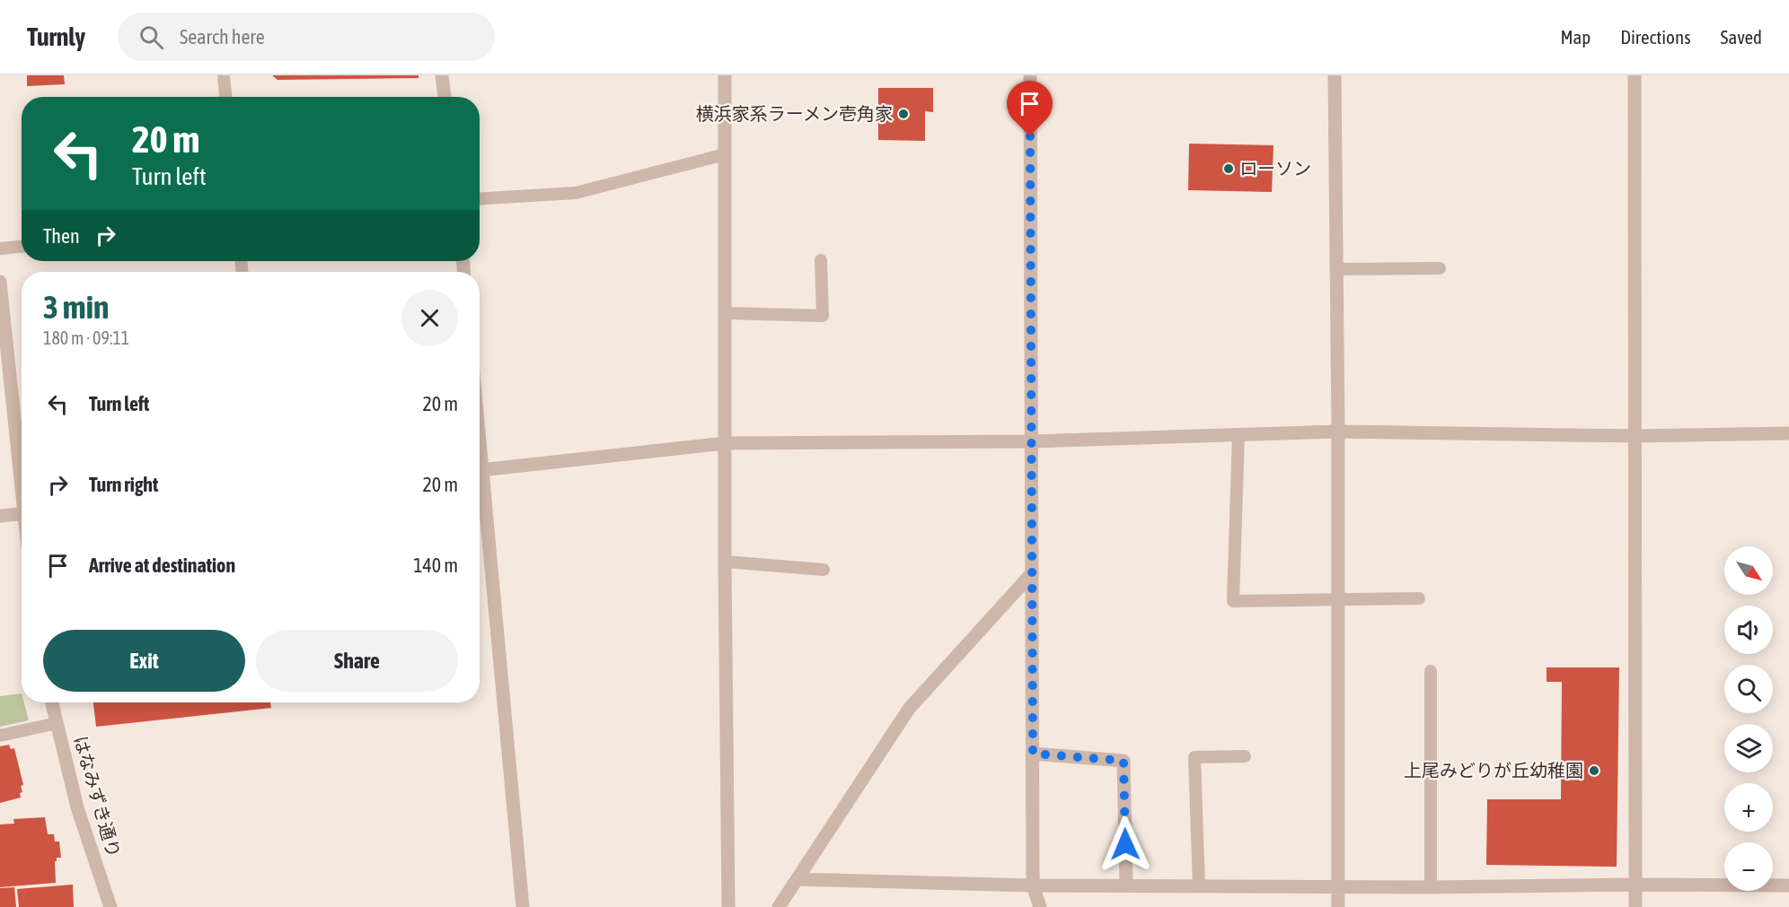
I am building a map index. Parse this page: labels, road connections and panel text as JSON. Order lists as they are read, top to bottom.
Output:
{
  "streets": {
    "street": ["はなみずき通り"]
  },
  "places": ["横浜家系ラーメン壱角家", "ローソン", "上尾みどりが丘幼稚園"],
  "north": "bottom right",
  "page": {
    "header": "Turnly",
    "search": "Search here",
    "nav": ["Map", "Directions", "Saved"],
    "turn": ["20 m", "Turn left"],
    "then": "Then",
    "heading": ["3 min", "180 m · 09:11"],
    "list": [
      {
        "name": "Turn left",
        "value": "20 m"
      },
      {
        "name": "Turn right",
        "value": "20 m"
      },
      {
        "name": "Arrive at destination",
        "value": "140 m"
      }
    ],
    "map_buttons": ["+", "−"],
    "buttons": ["Exit", "Share"]
  }
}
